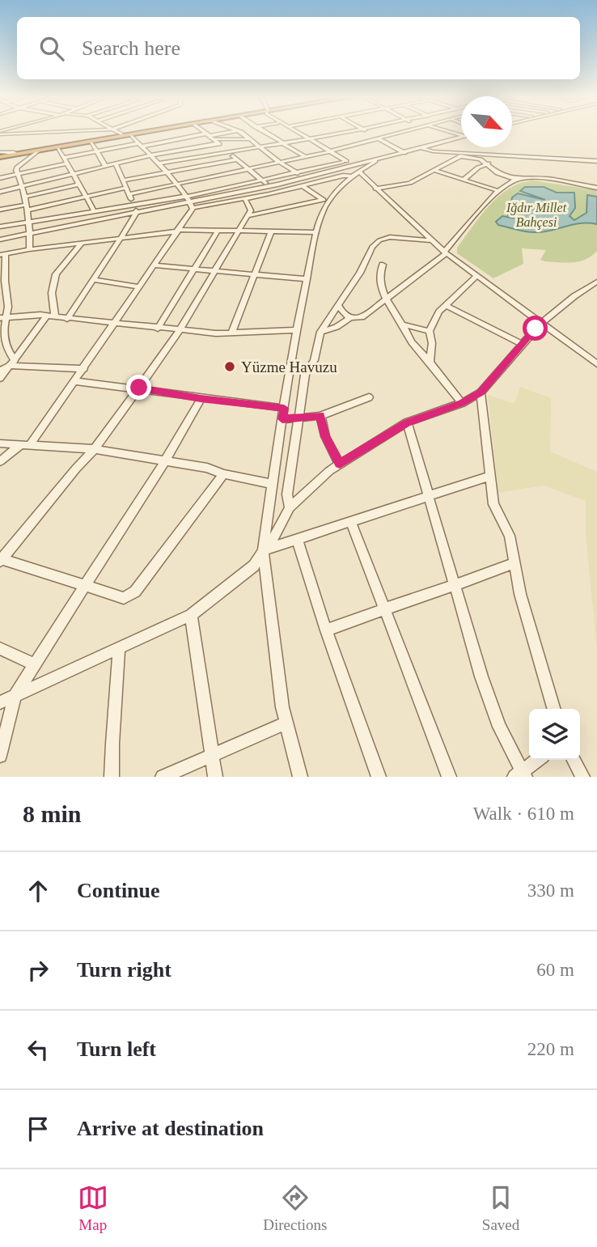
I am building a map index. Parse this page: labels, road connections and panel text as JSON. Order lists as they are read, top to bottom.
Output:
{
  "parks": ["Iğdır Millet Bahçesi"],
  "places": ["Yüzme Havuzu"],
  "north": "bottom right",
  "page": {
    "search": "Search here",
    "heading": ["8 min", "Walk · 610 m"],
    "list": [
      ["Continue", "330 m"],
      ["Turn right", "60 m"],
      ["Turn left", "220 m"],
      "Arrive at destination"
    ],
    "nav": ["Map", "Directions", "Saved"]
  }
}
